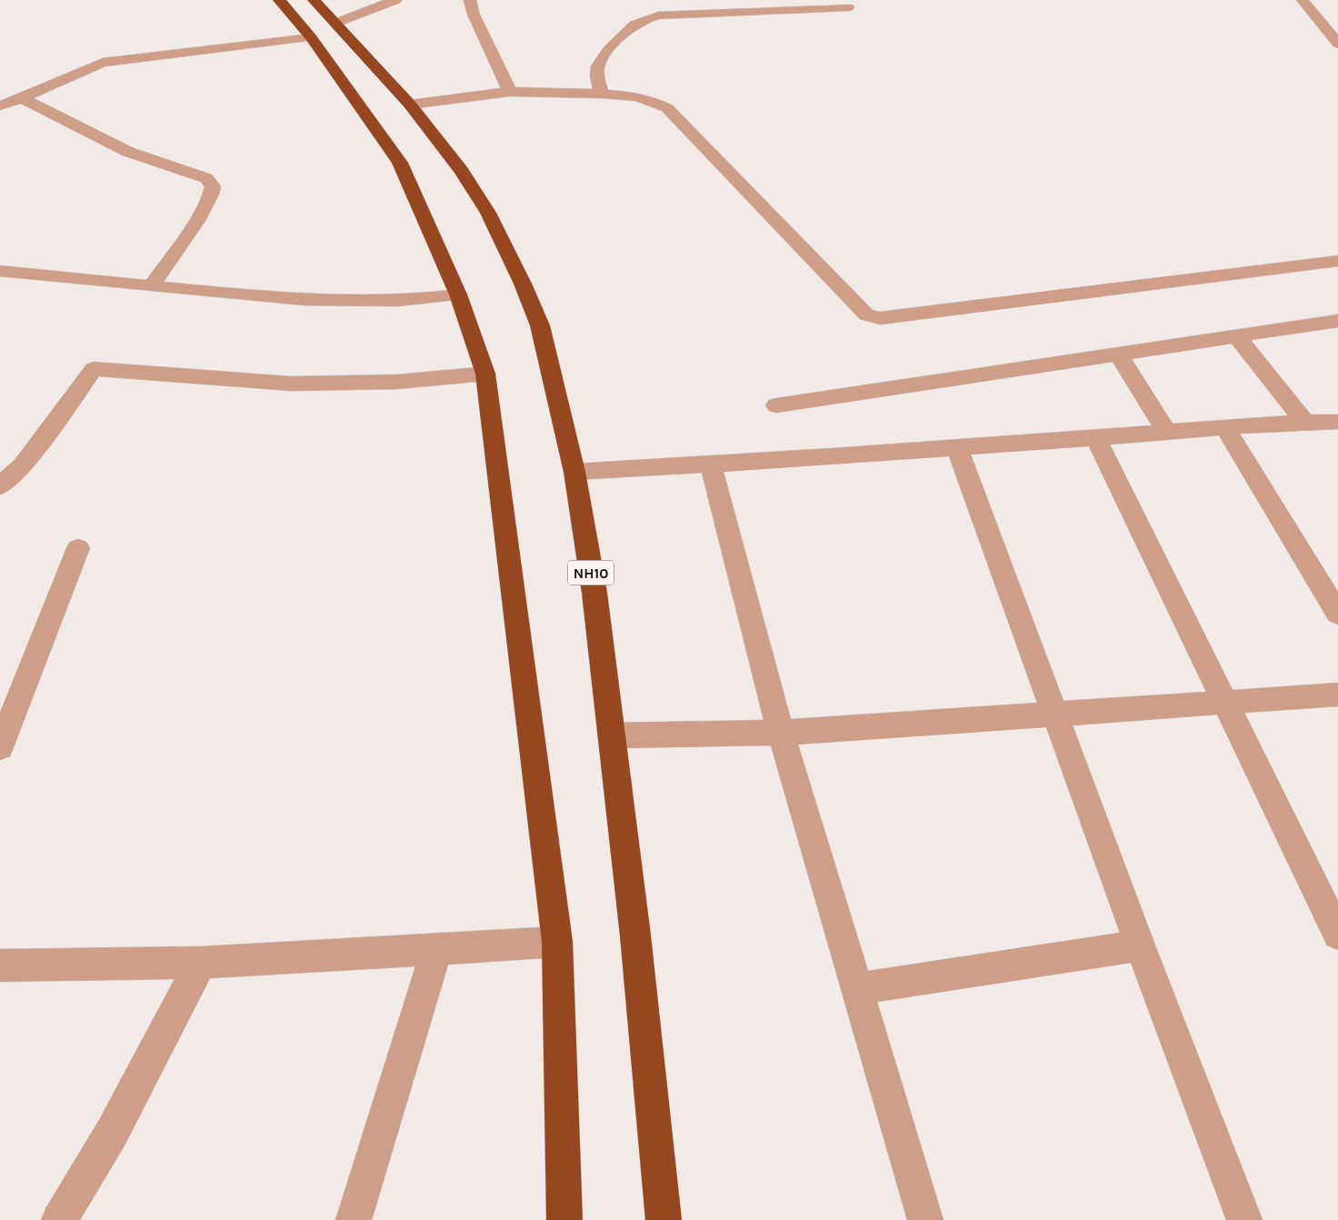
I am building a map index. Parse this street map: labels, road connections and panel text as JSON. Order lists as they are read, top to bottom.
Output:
{
  "streets": {
    "highway": ["NH10"]
  }
}
